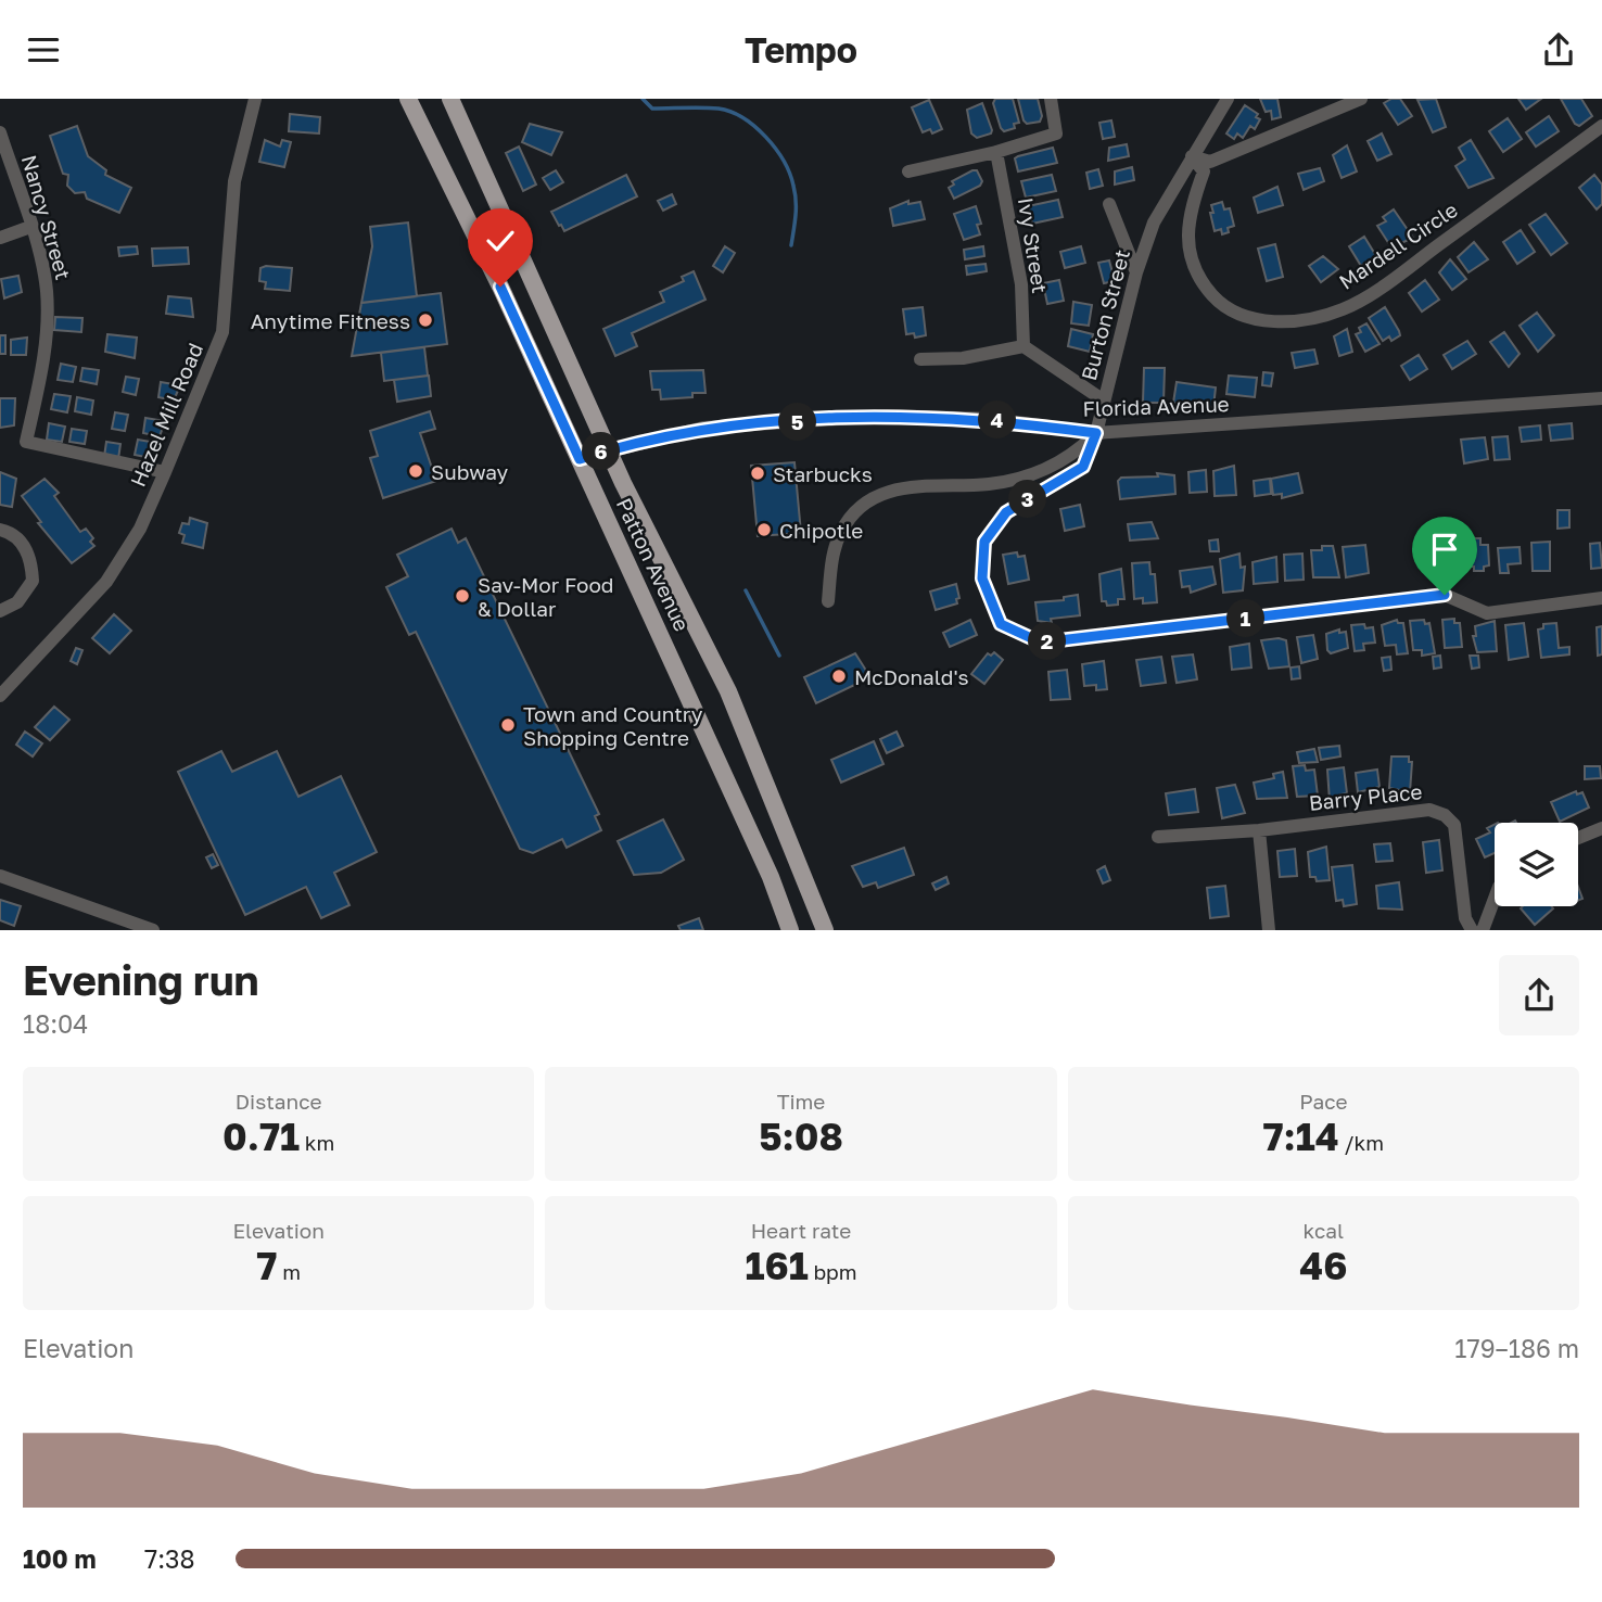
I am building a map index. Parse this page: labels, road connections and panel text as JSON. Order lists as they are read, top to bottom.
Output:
{
  "streets": {
    "main road": ["Patton Avenue"],
    "street": [
      "Nancy Street",
      "Ivy Street",
      "Mardell Circle",
      "Burton Street",
      "Florida Avenue",
      "Hazel Mill Road",
      "Barry Place"
    ]
  },
  "crossings": [
    ["Nancy Street", "Hazel Mill Road"],
    ["Mardell Circle", "Burton Street"],
    ["Burton Street", "Florida Avenue"],
    ["Florida Avenue", "Patton Avenue"]
  ],
  "places": [
    "Anytime Fitness",
    "Subway",
    "Starbucks",
    "Chipotle",
    "Sav-Mor Food & Dollar",
    "McDonald's",
    "Town and Country Shopping Centre"
  ],
  "page": {
    "header": "Tempo",
    "pins": [
      "4",
      "5",
      "6",
      "3",
      "1",
      "2"
    ],
    "heading": ["Evening run", "18:04"],
    "stats": [
      ["Distance", "0.71 km"],
      ["Time", "5:08"],
      ["Pace", "7:14 /km"],
      ["Elevation", "7 m"],
      ["Heart rate", "161 bpm"],
      ["kcal", "46"]
    ],
    "chart": ["Elevation", "179–186 m"],
    "list": [
      {
        "name": "100 m",
        "note": "7:38"
      }
    ]
  }
}
